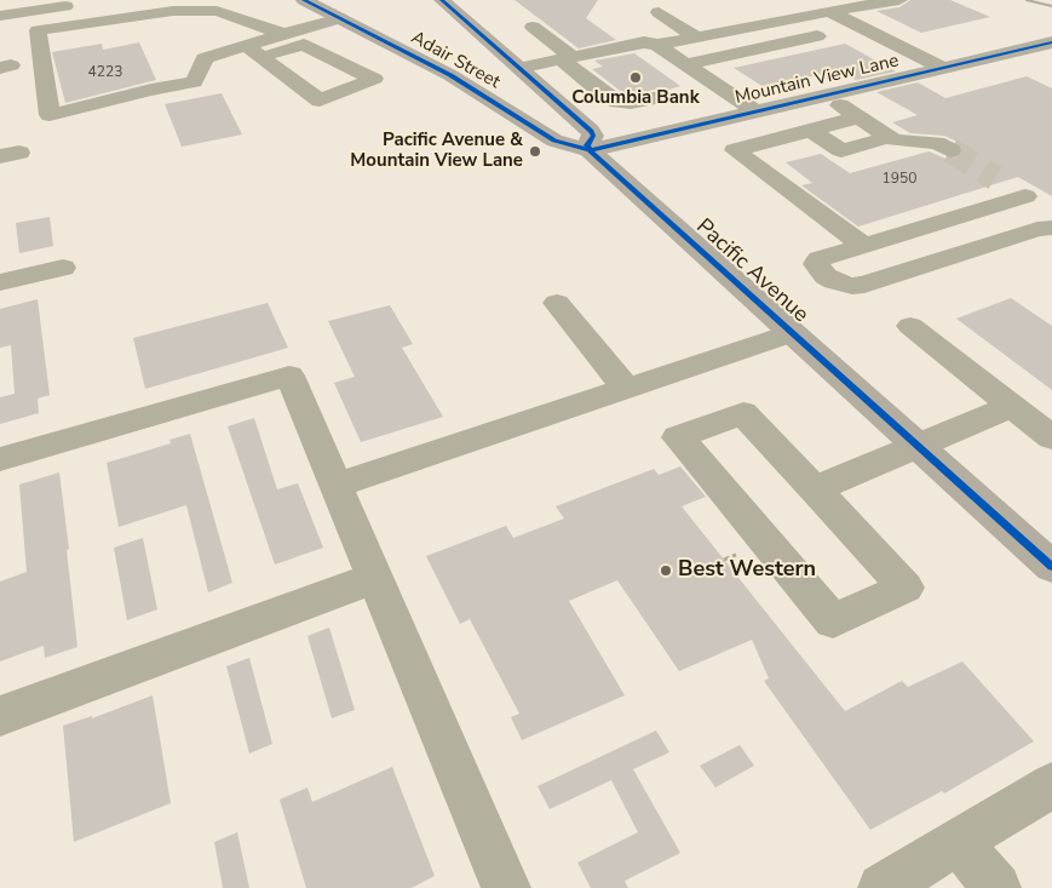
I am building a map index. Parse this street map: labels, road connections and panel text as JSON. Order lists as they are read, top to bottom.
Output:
{
  "streets": {
    "highway": ["Adair Street", "Pacific Avenue"],
    "street": ["Mountain View Lane"]
  },
  "crossings": [
    ["Adair Street", "Mountain View Lane"],
    ["Adair Street", "Pacific Avenue"],
    ["Mountain View Lane", "Pacific Avenue"]
  ],
  "places": ["Columbia Bank", "Pacific Avenue & Mountain View Lane", "Best Western"],
  "house_numbers": ["4223", "1950"]
}
